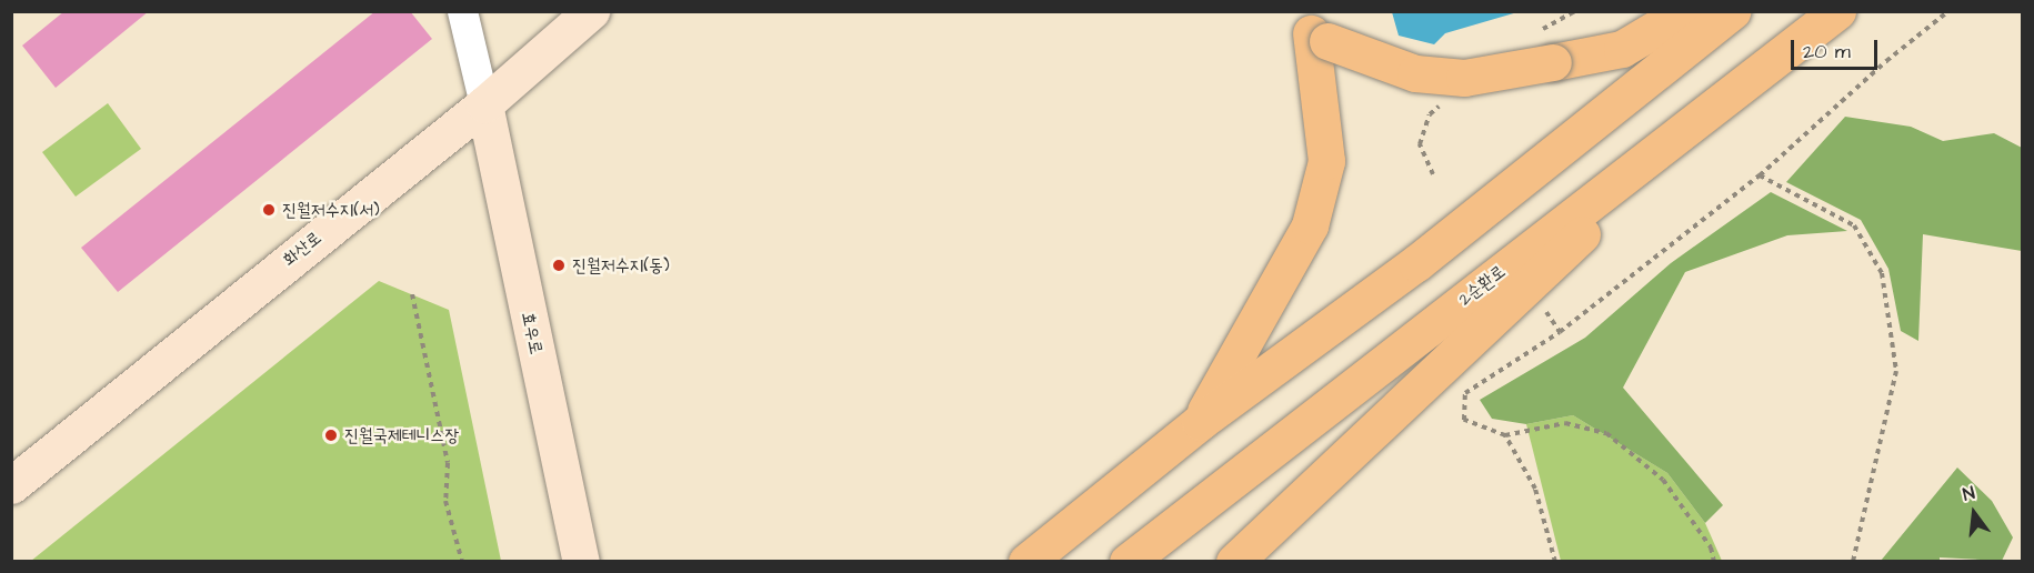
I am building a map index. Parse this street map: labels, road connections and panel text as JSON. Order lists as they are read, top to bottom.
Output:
{
  "streets": {
    "highway": ["2순환로"],
    "main road": ["화산로", "효우로"]
  },
  "crossings": [
    ["화산로", "효우로"]
  ],
  "places": ["진월저수지(서)", "진월저수지(동)", "진월국제테니스장"],
  "scale_bar": "20 m",
  "north": "top"
}
